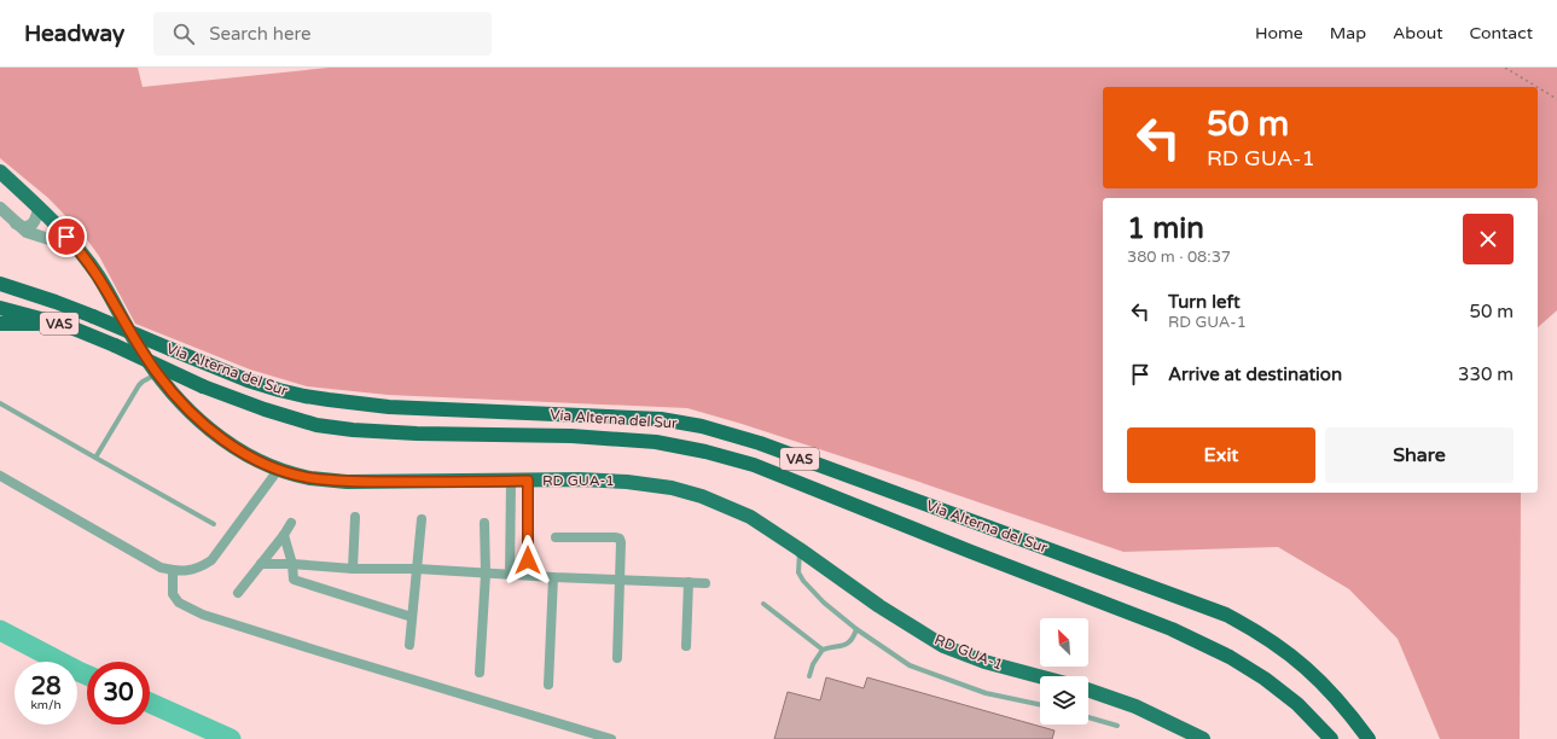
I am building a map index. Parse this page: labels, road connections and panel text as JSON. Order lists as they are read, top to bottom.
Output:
{
  "streets": {
    "highway": ["VAS", "Vía Alterna del Sur"],
    "main road": ["RD GUA-1"]
  },
  "north": "top left",
  "page": {
    "header": "Headway",
    "search": "Search here",
    "nav": [
      "Home",
      "Map",
      "About",
      "Contact"
    ],
    "turn": ["50 m", "RD GUA-1"],
    "heading": ["1 min", "380 m · 08:37"],
    "list": [
      {
        "name": "Turn left",
        "note": "RD GUA-1",
        "value": "50 m"
      },
      {
        "name": "Arrive at destination",
        "value": "330 m"
      }
    ],
    "buttons": ["Exit", "Share"],
    "speed": "28 km/h",
    "limit": "30"
  }
}
